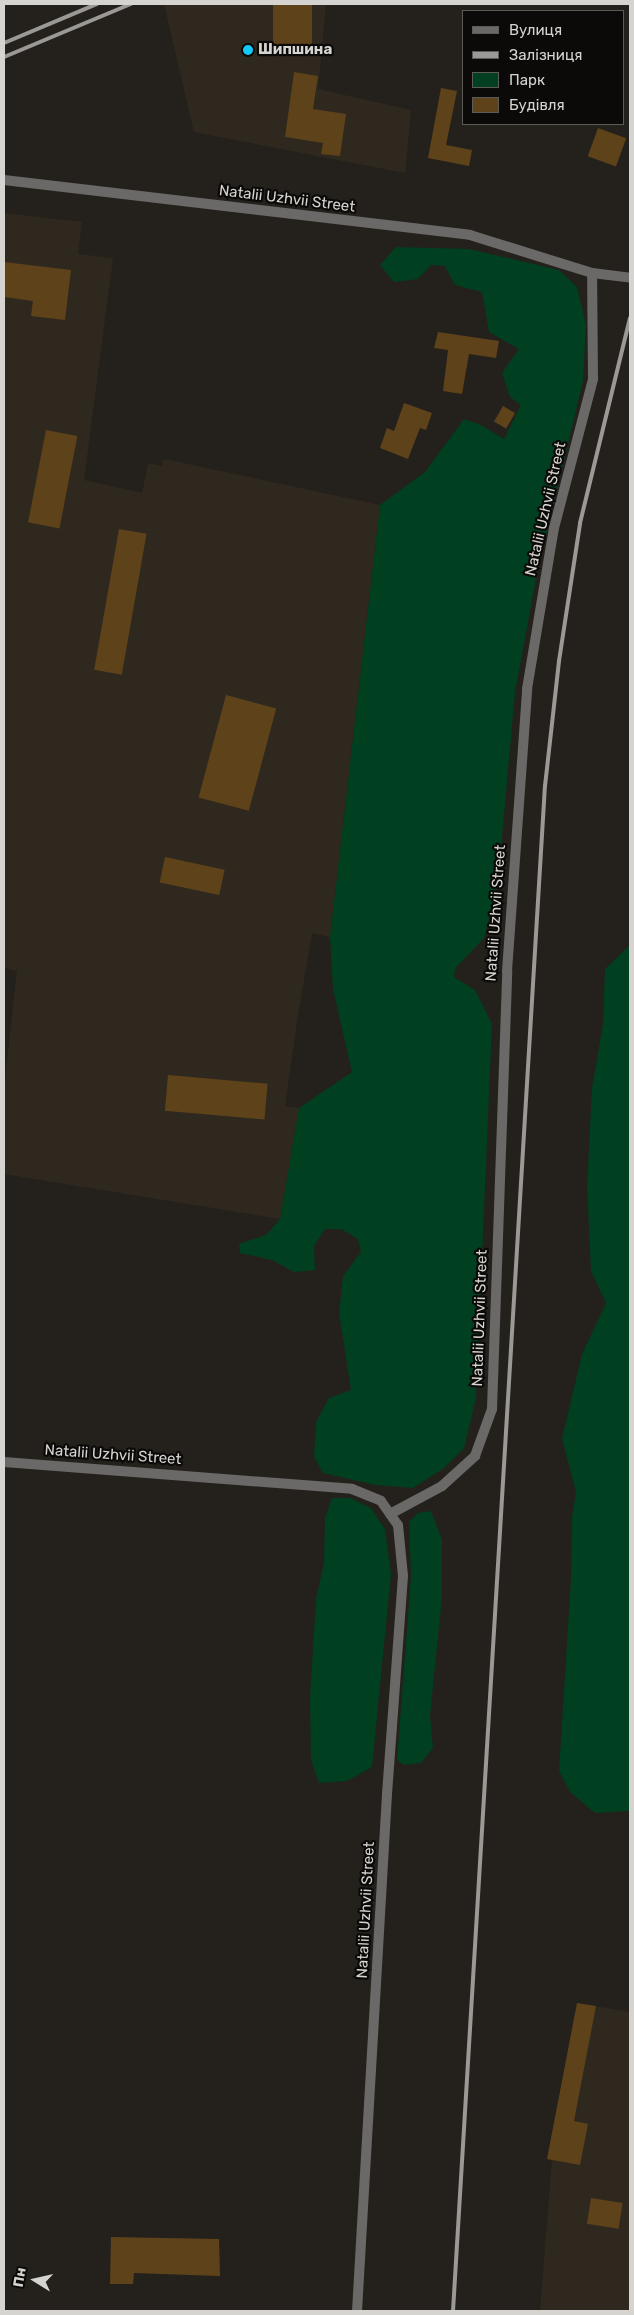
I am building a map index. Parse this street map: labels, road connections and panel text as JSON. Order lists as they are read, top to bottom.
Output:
{
  "streets": {
    "street": ["Natalii Uzhvii Street"]
  },
  "places": ["Шипшина"],
  "legend": [
    "Вулиця",
    "Залізниця",
    "Парк",
    "Будівля"
  ],
  "north": "left"
}
